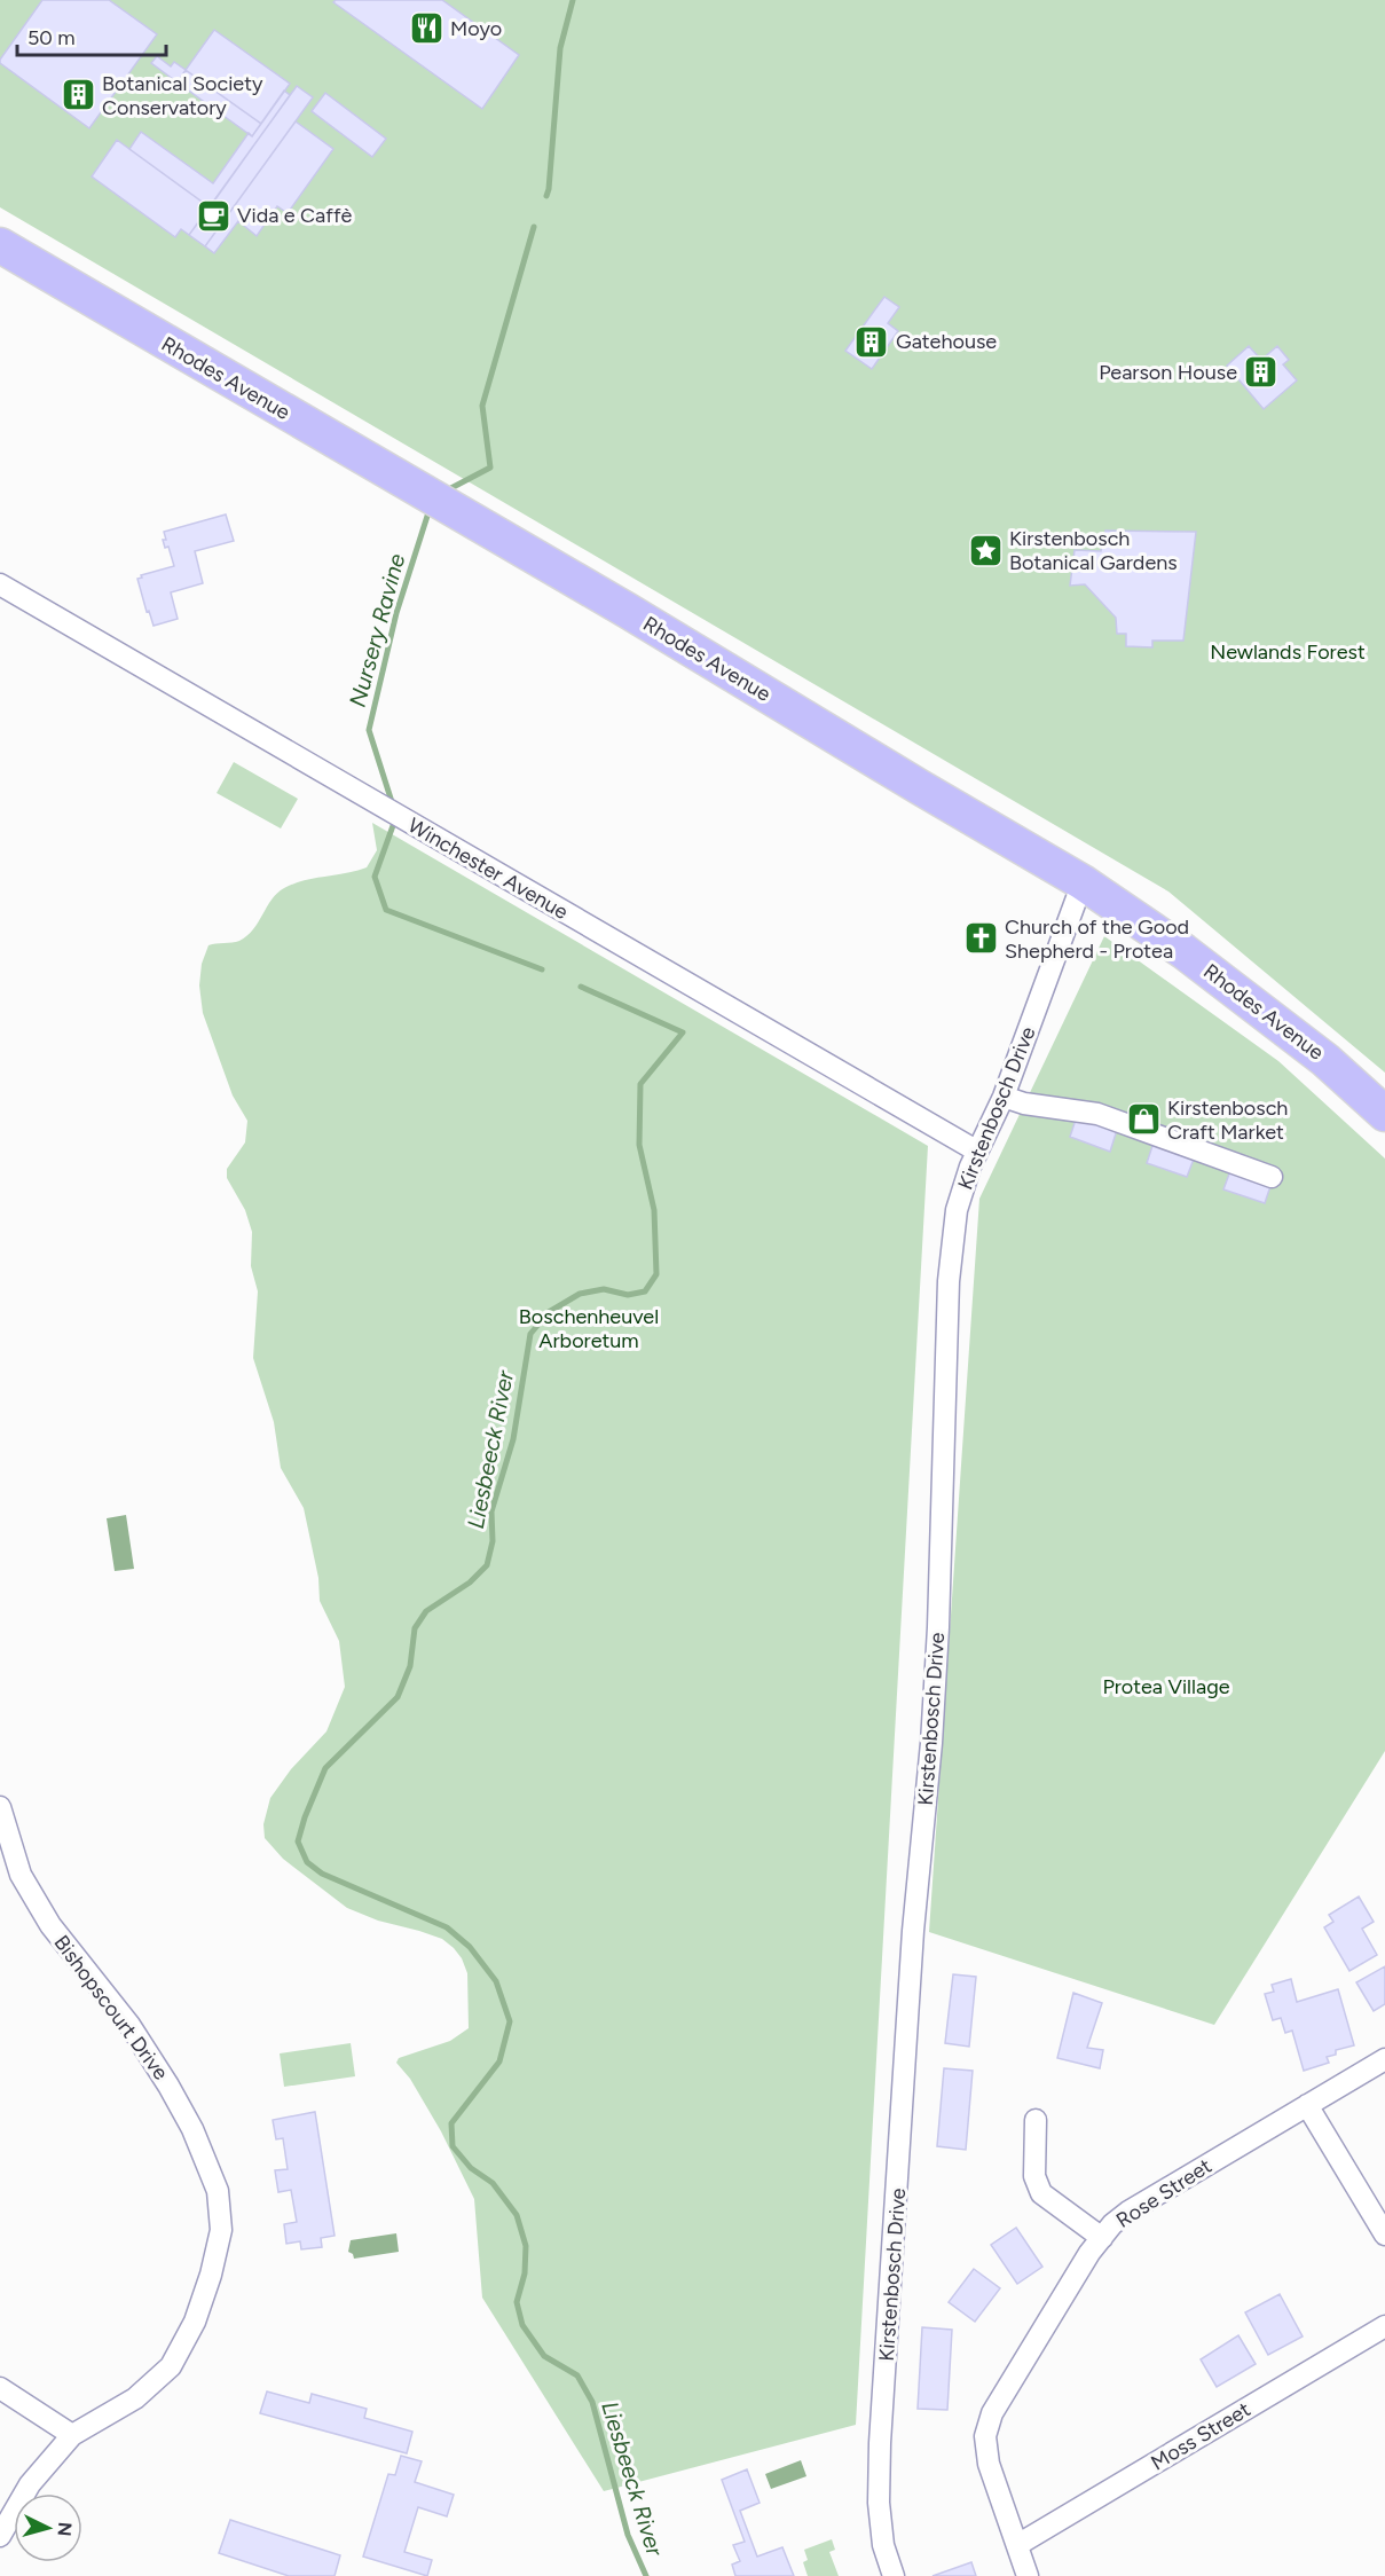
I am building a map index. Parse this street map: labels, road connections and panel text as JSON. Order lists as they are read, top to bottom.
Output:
{
  "streets": {
    "main road": ["Rhodes Avenue"],
    "street": [
      "Winchester Avenue",
      "Kirstenbosch Drive",
      "Bishopscourt Drive",
      "Rose Street",
      "Moss Street"
    ]
  },
  "crossings": [
    ["Rhodes Avenue", "Kirstenbosch Drive"],
    ["Winchester Avenue", "Kirstenbosch Drive"],
    ["Rose Street", "Moss Street"]
  ],
  "water": ["Nursery Ravine", "Liesbeeck River"],
  "parks": ["Newlands Forest", "Boschenheuvel Arboretum", "Protea Village"],
  "places": {
    "restaurant": ["Moyo"],
    "building": ["Botanical Society Conservatory", "Gatehouse", "Pearson House"],
    "cafe": ["Vida e Caffè"],
    "place": ["Kirstenbosch Botanical Gardens"],
    "church": ["Church of the Good Shepherd - Protea"],
    "shop": ["Kirstenbosch Craft Market"]
  },
  "scale_bar": "50 m",
  "north": "right"
}
